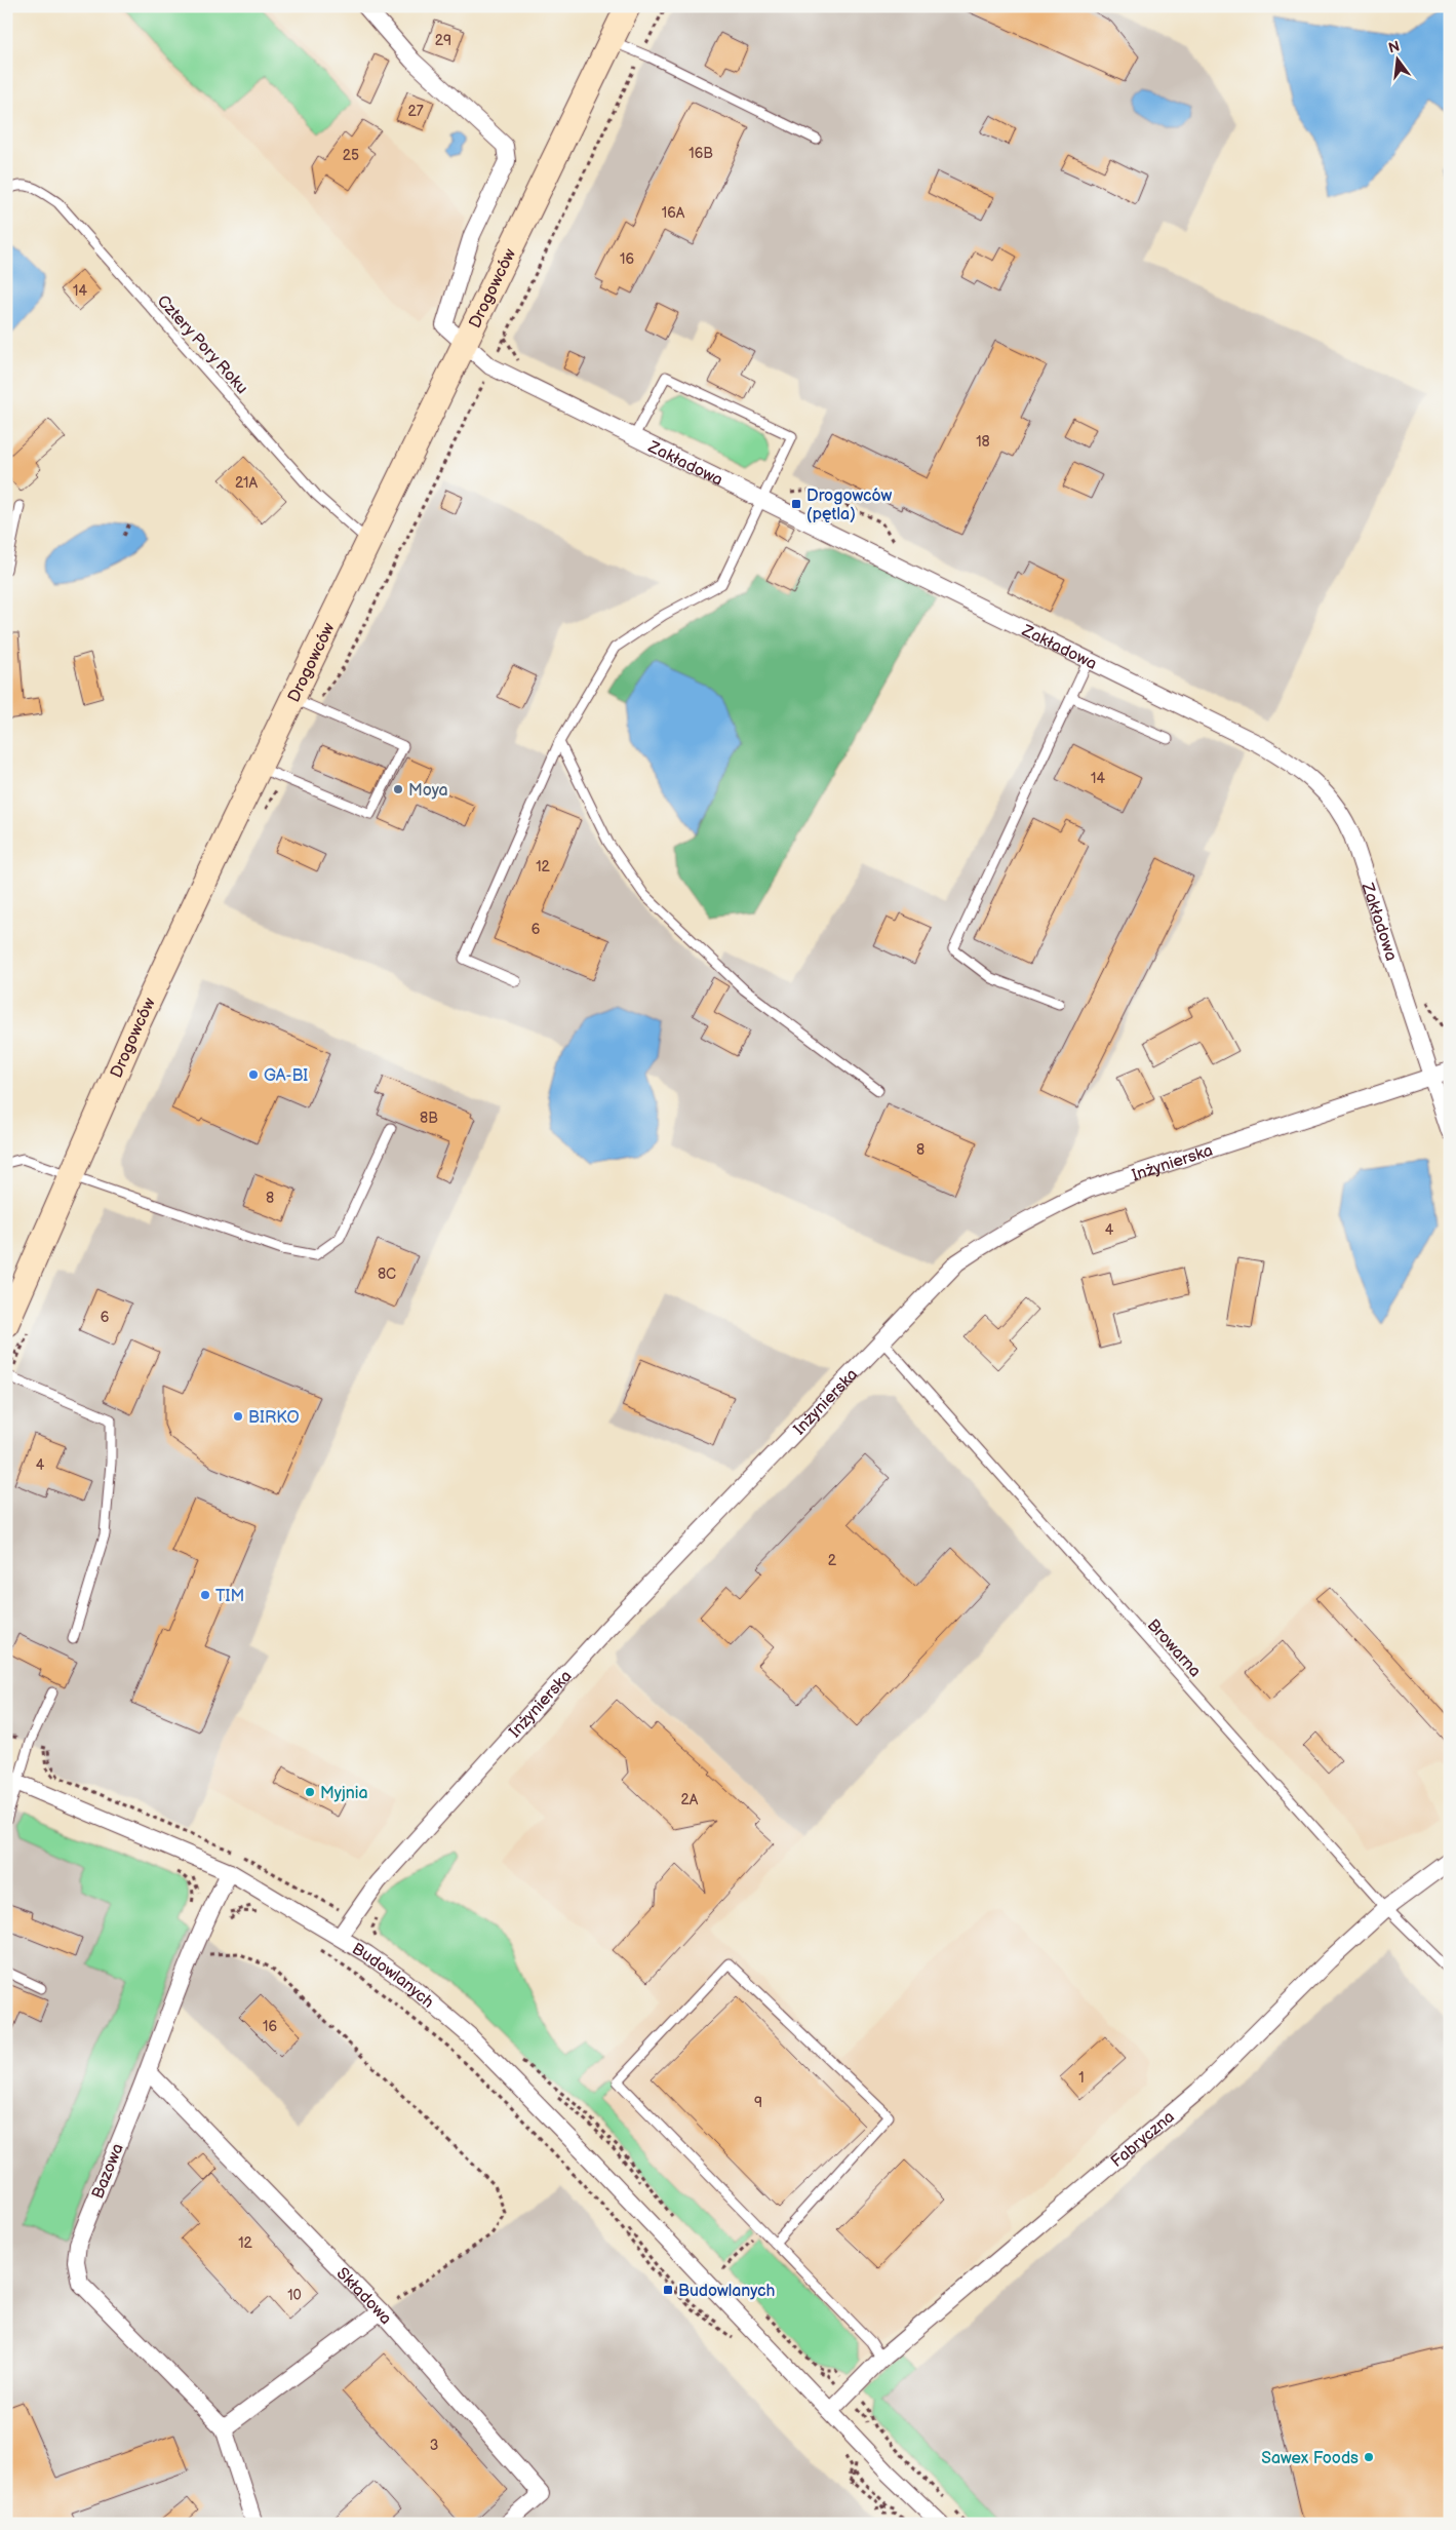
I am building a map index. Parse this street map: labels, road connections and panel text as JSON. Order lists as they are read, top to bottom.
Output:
{
  "streets": {
    "main road": ["Drogowców"],
    "street": [
      "Zakładowa",
      "Inżynierska",
      "Budowlanych",
      "Fabryczna",
      "Bazowa",
      "Składowa"
    ],
    "lane": ["Cztery Pory Roku", "Browarna"]
  },
  "crossings": [
    ["Drogowców", "Cztery Pory Roku"],
    ["Drogowców", "Zakładowa"],
    ["Zakładowa", "Inżynierska"],
    ["Inżynierska", "Browarna"],
    ["Inżynierska", "Budowlanych"],
    ["Browarna", "Fabryczna"],
    ["Budowlanych", "Fabryczna"],
    ["Budowlanych", "Bazowa"],
    ["Bazowa", "Składowa"]
  ],
  "places": {
    "transit": ["Drogowców (pętla)", "Budowlanych"],
    "other": [
      "Moya",
      "GA-BI",
      "BIRKO",
      "TIM",
      "Myjnia",
      "Sawex Foods"
    ]
  },
  "house_numbers": [
    "29",
    "27",
    "16B",
    "25",
    "16A",
    "16",
    "14",
    "18",
    "21A",
    "14",
    "12",
    "6",
    "8B",
    "8",
    "8",
    "4",
    "8C",
    "6",
    "4",
    "2",
    "2A",
    "16",
    "1",
    "9",
    "12",
    "10",
    "3"
  ],
  "north": "top"
}
